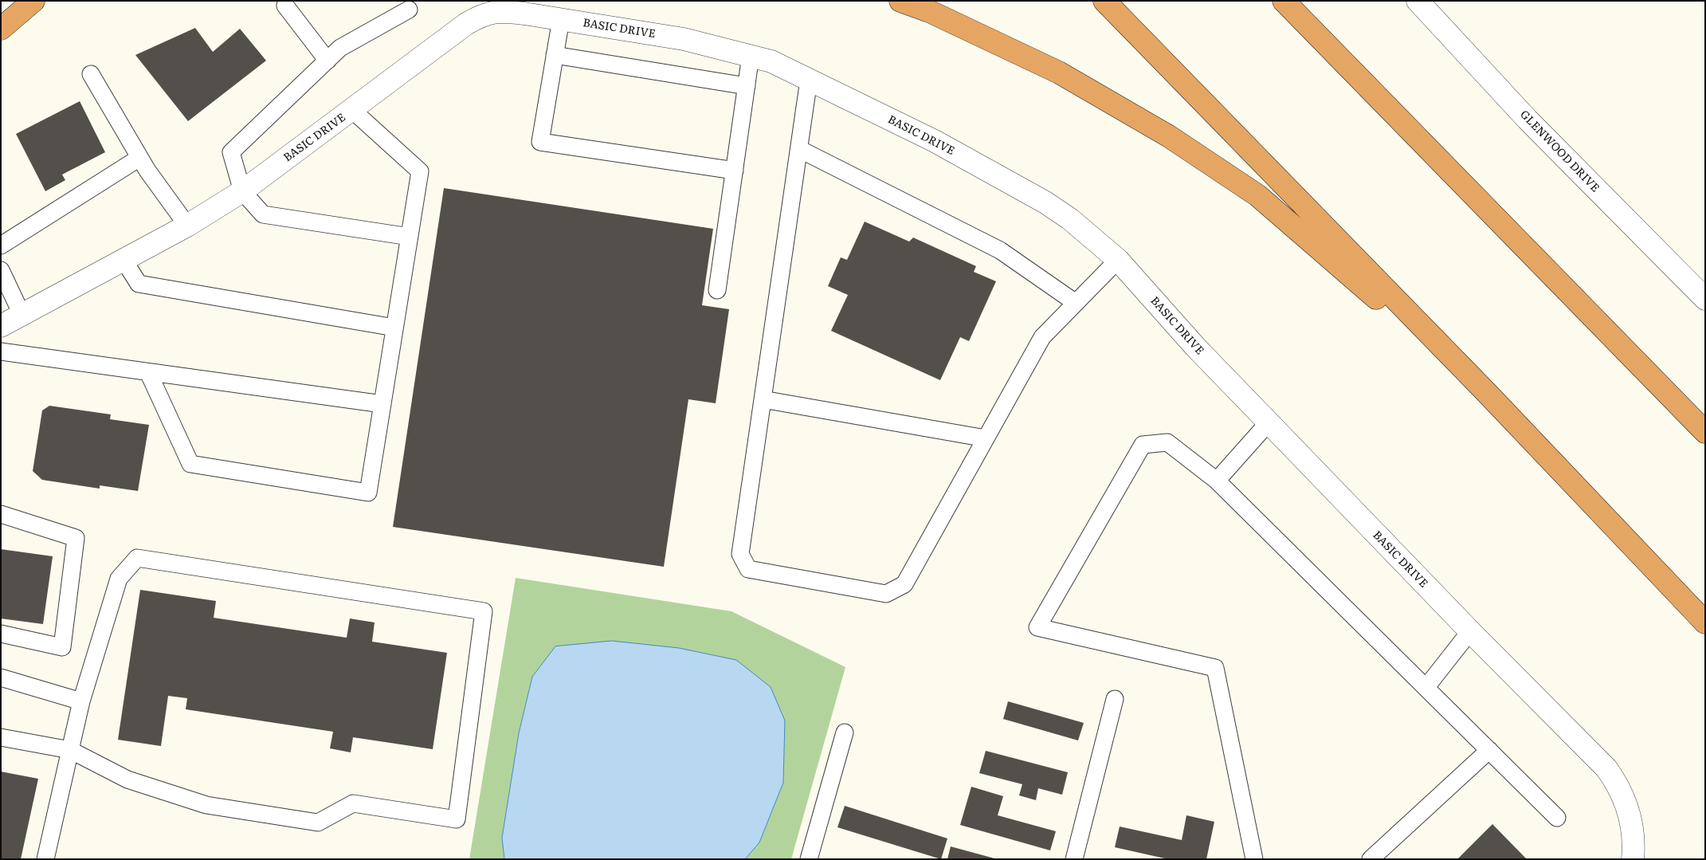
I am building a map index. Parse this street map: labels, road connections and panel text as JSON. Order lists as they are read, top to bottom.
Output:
{
  "streets": {
    "street": ["BASIC DRIVE", "GLENWOOD DRIVE"]
  }
}
